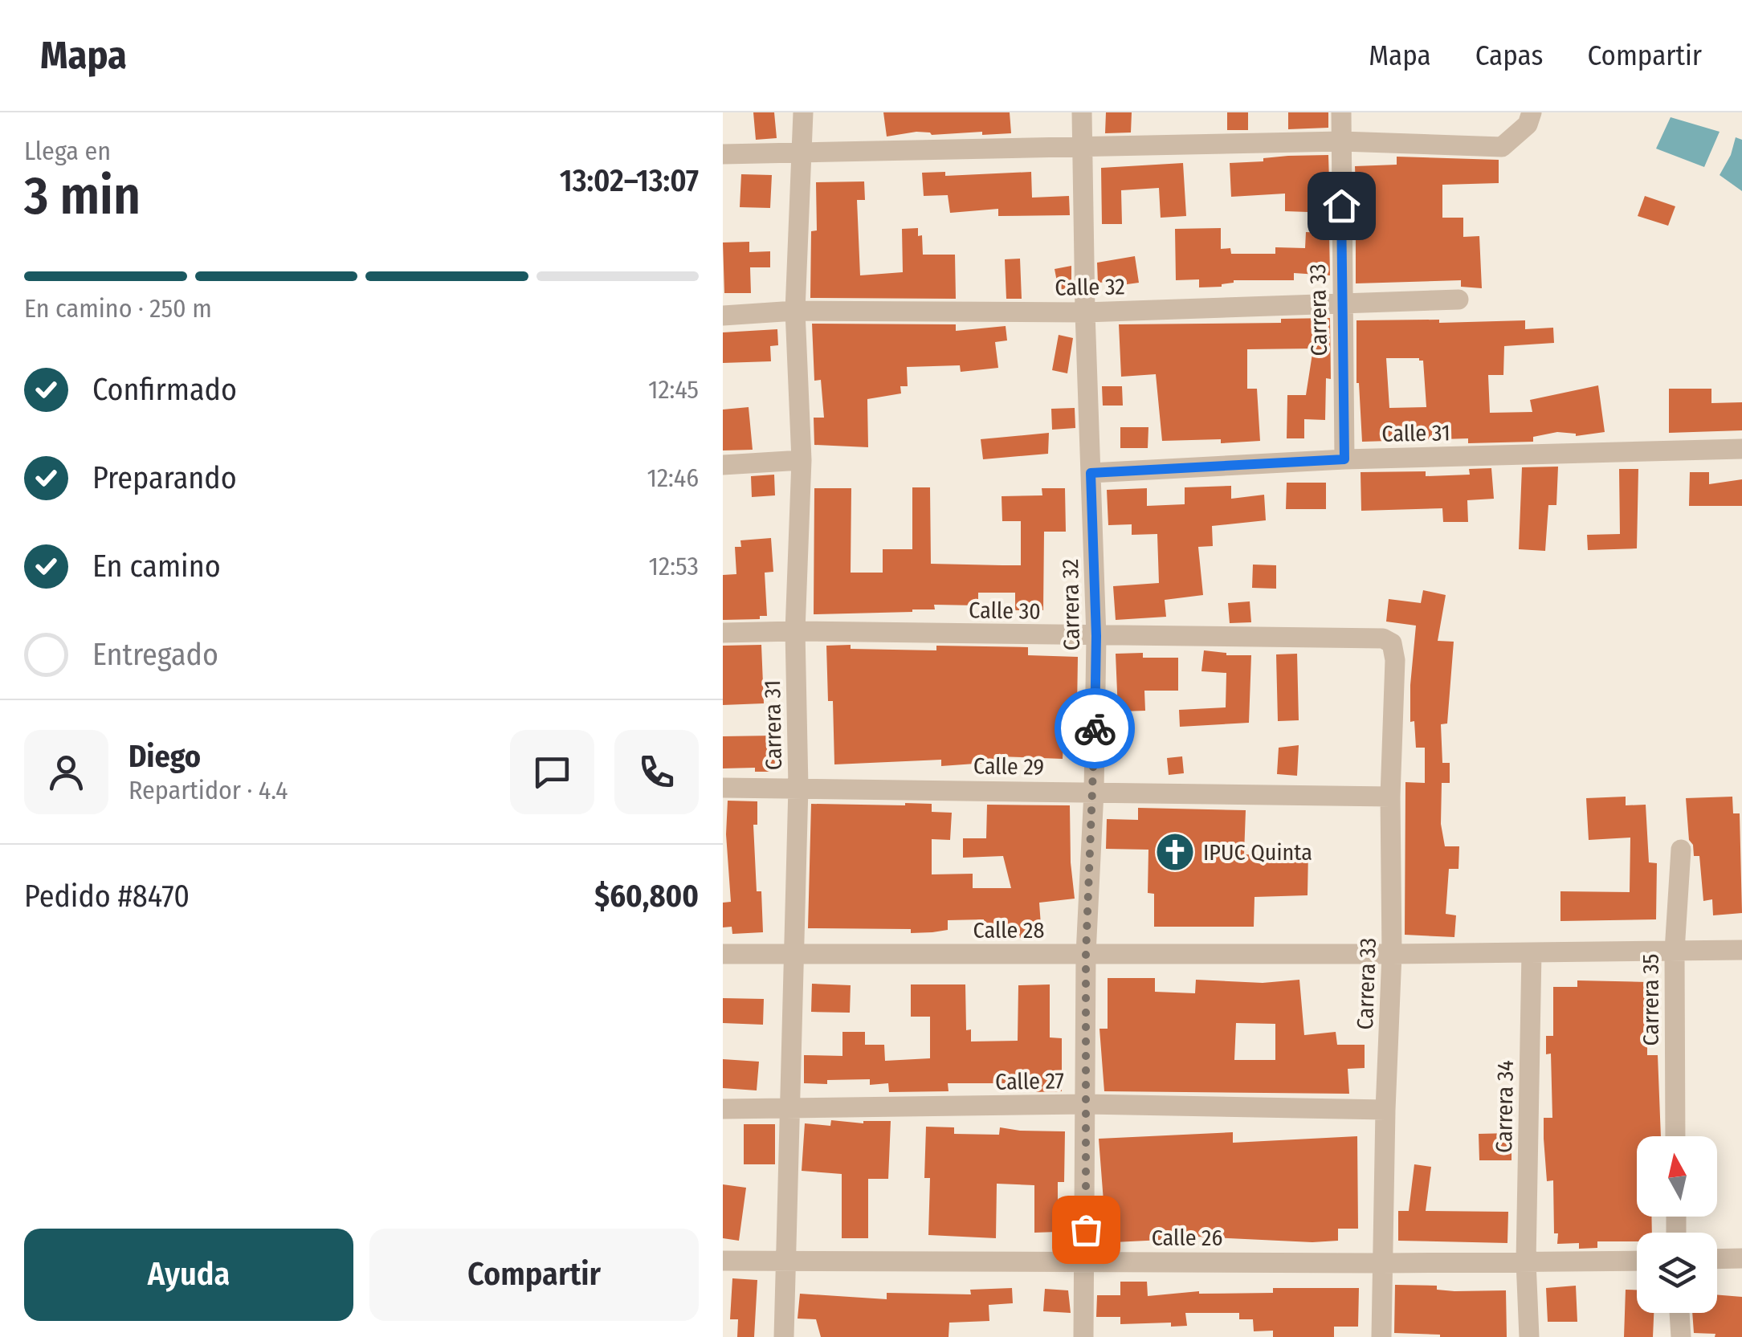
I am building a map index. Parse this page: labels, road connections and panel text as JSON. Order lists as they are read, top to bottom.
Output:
{
  "streets": {
    "street": [
      "Calle 32",
      "Carrera 33",
      "Calle 31",
      "Carrera 32",
      "Calle 30",
      "Carrera 31",
      "Calle 29",
      "Calle 28",
      "Carrera 35",
      "Calle 27",
      "Carrera 34",
      "Calle 26"
    ]
  },
  "crossings": [
    ["Calle 32", "Carrera 33"],
    ["Calle 32", "Carrera 32"],
    ["Calle 32", "Carrera 31"],
    ["Carrera 33", "Calle 31"],
    ["Carrera 33", "Calle 30"],
    ["Carrera 33", "Calle 29"],
    ["Carrera 33", "Calle 28"],
    ["Carrera 33", "Calle 27"],
    ["Carrera 33", "Calle 26"],
    ["Calle 31", "Carrera 32"],
    ["Carrera 32", "Calle 30"],
    ["Carrera 32", "Calle 29"],
    ["Carrera 32", "Calle 28"],
    ["Carrera 32", "Calle 27"],
    ["Carrera 32", "Calle 26"],
    ["Calle 30", "Carrera 31"],
    ["Carrera 31", "Calle 29"],
    ["Carrera 31", "Calle 28"],
    ["Carrera 31", "Calle 27"],
    ["Carrera 31", "Calle 26"],
    ["Calle 28", "Carrera 35"],
    ["Calle 28", "Carrera 34"],
    ["Carrera 34", "Calle 26"]
  ],
  "places": {
    "church": ["IPUC Quinta"]
  },
  "north": "top",
  "page": {
    "header": "Mapa",
    "nav": ["Mapa", "Capas", "Compartir"],
    "heading": ["3 min", "Llega en", "13:02–13:07"],
    "panel": [
      "Diego",
      "Repartidor · 4.4",
      "Pedido #8470",
      "$60,800"
    ],
    "bar": "En camino · 250 m",
    "list": [
      ["Confirmado", "12:45"],
      ["Preparando", "12:46"],
      ["En camino", "12:53"],
      "Entregado"
    ],
    "buttons": ["Ayuda", "Compartir"]
  }
}
